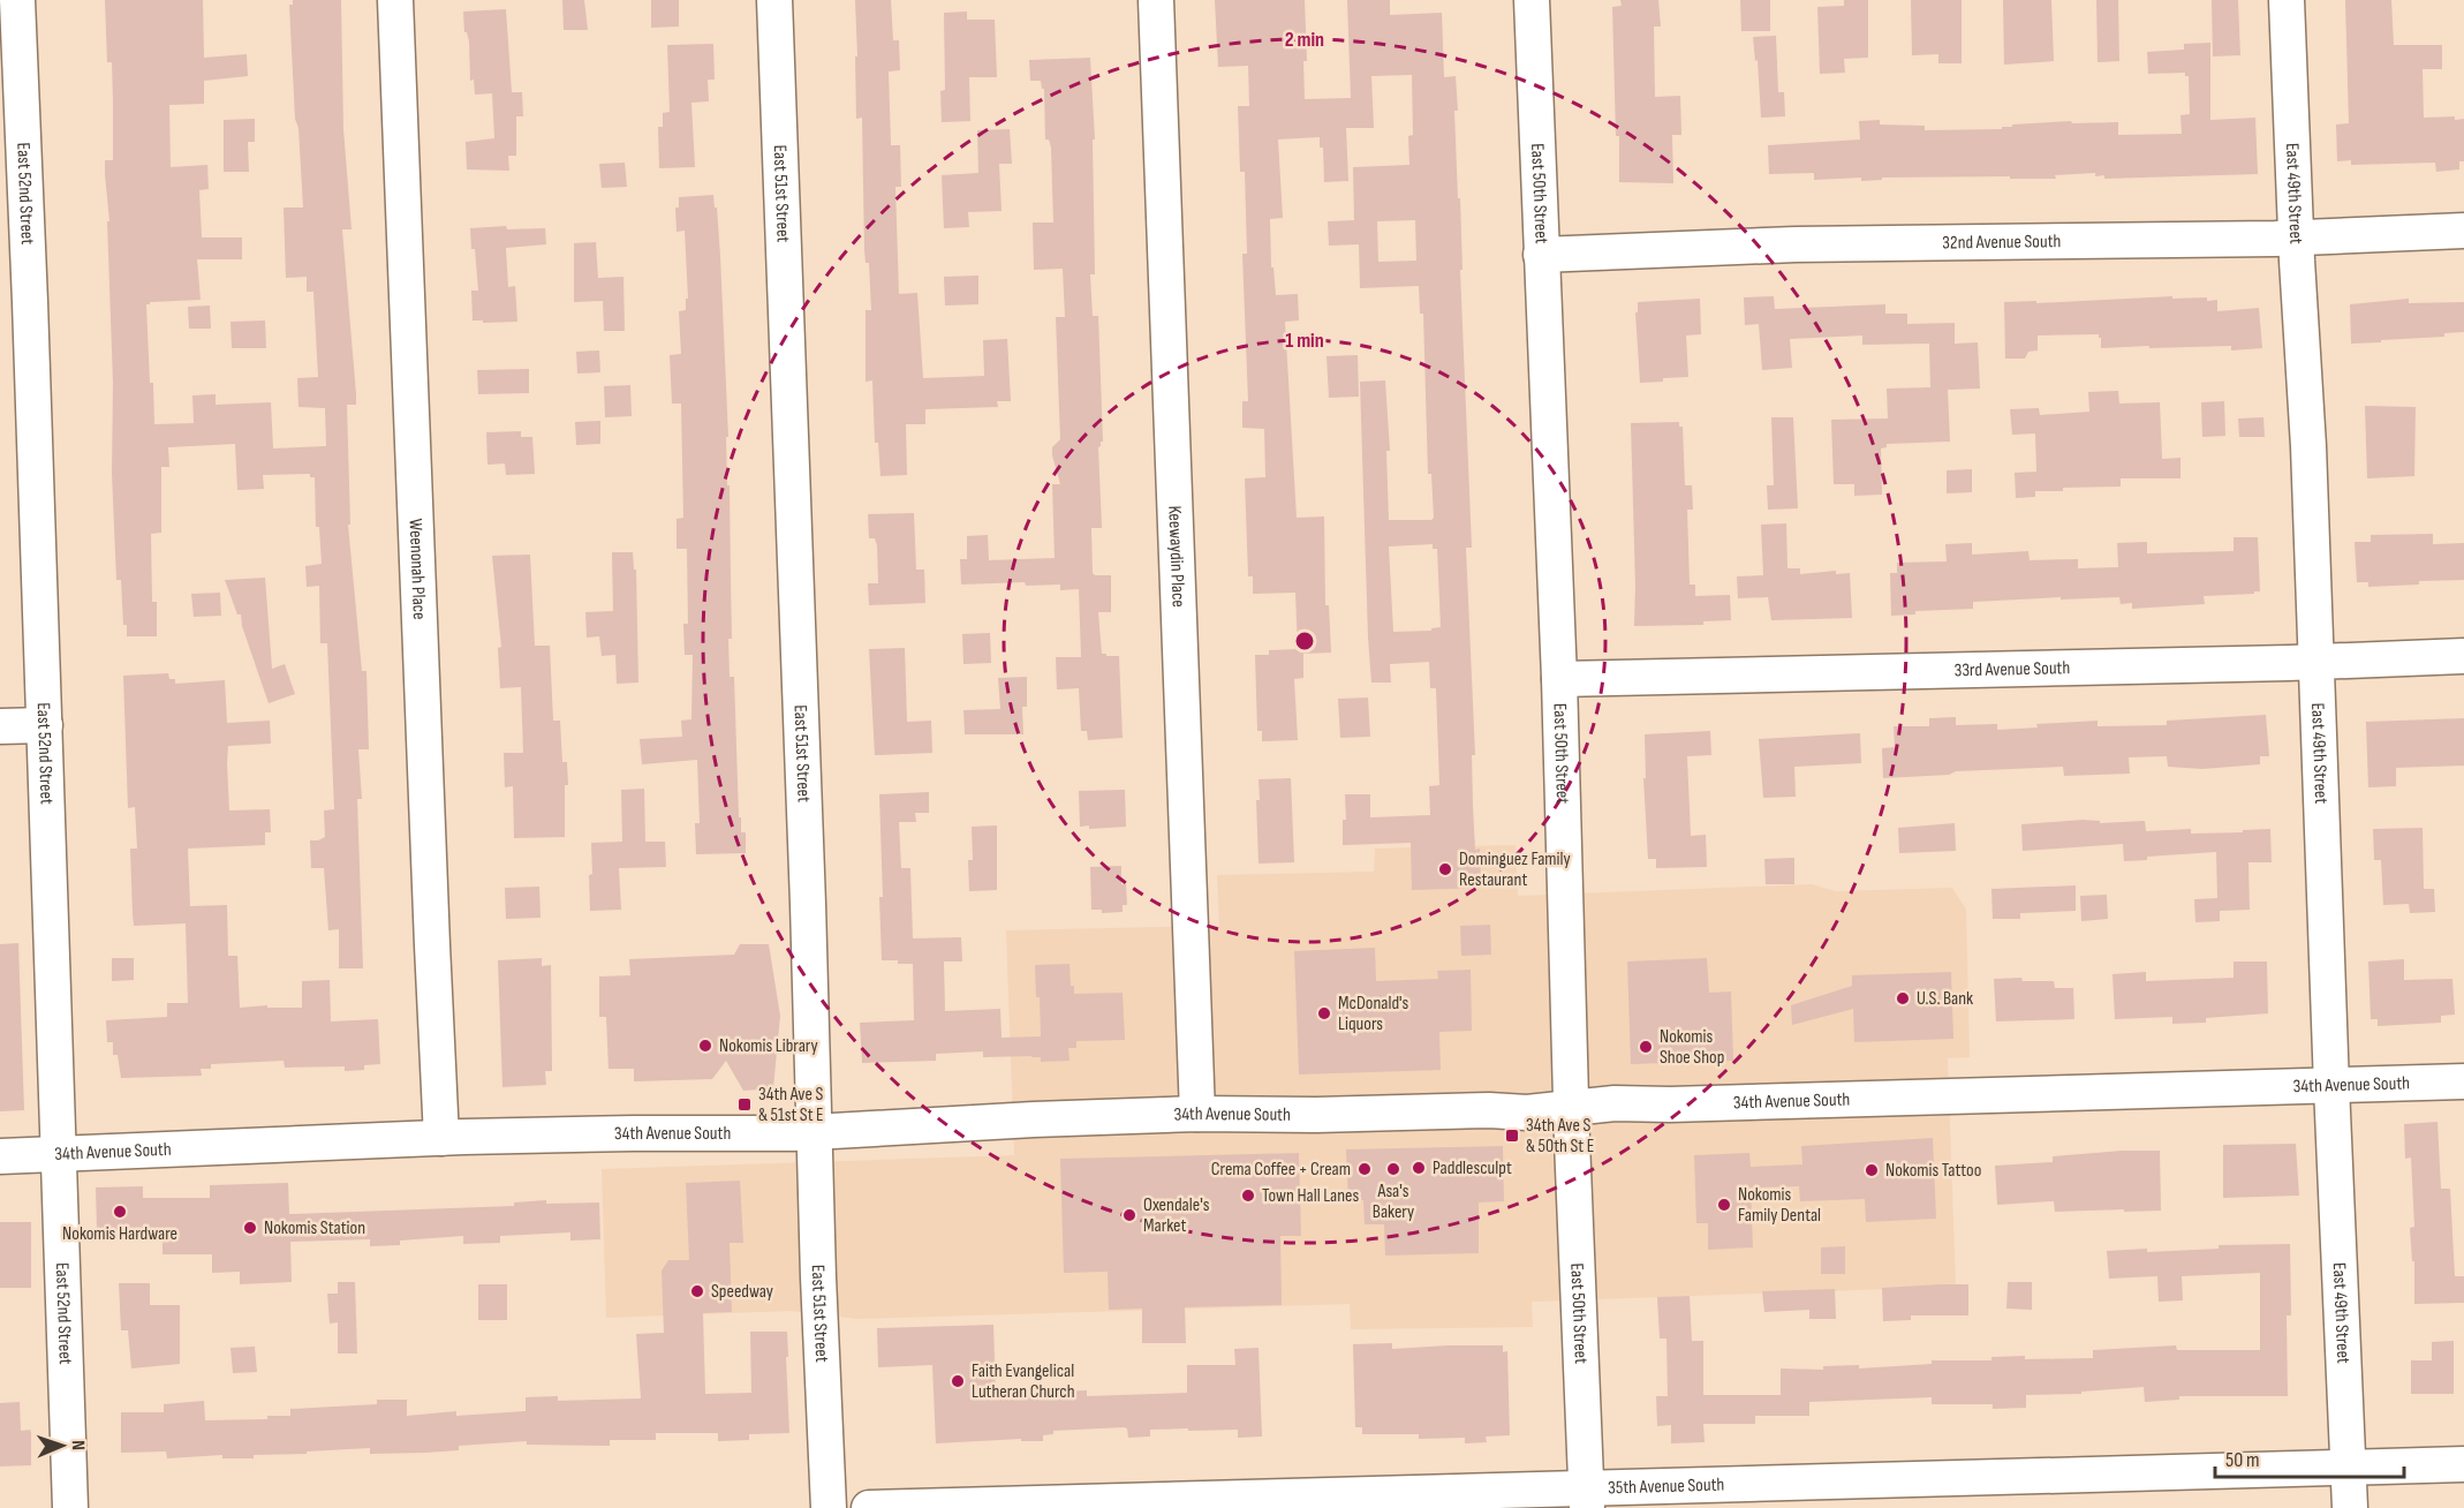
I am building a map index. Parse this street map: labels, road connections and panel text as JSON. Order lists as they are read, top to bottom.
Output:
{
  "streets": {
    "street": [
      "East 52nd Street",
      "East 51st Street",
      "East 50th Street",
      "East 49th Street",
      "32nd Avenue South",
      "Keewaydin Place",
      "Weenonah Place",
      "33rd Avenue South",
      "34th Avenue South",
      "35th Avenue South"
    ]
  },
  "crossings": [
    ["East 52nd Street", "34th Avenue South"],
    ["East 51st Street", "34th Avenue South"],
    ["East 50th Street", "32nd Avenue South"],
    ["East 50th Street", "33rd Avenue South"],
    ["East 50th Street", "34th Avenue South"],
    ["East 50th Street", "35th Avenue South"],
    ["East 49th Street", "32nd Avenue South"],
    ["East 49th Street", "33rd Avenue South"],
    ["East 49th Street", "34th Avenue South"],
    ["East 49th Street", "35th Avenue South"],
    ["Keewaydin Place", "34th Avenue South"],
    ["Weenonah Place", "34th Avenue South"]
  ],
  "places": {
    "other": [
      "Dominguez Family Restaurant",
      "U.S. Bank",
      "McDonald's Liquors",
      "Nokomis Library",
      "Nokomis Shoe Shop",
      "Paddlesculpt",
      "Crema Coffee + Cream",
      "Asa's Bakery",
      "Nokomis Tattoo",
      "Town Hall Lanes",
      "Nokomis Family Dental",
      "Nokomis Hardware",
      "Oxendale's Market",
      "Nokomis Station",
      "Speedway",
      "Faith Evangelical Lutheran Church"
    ],
    "transit": ["34th Ave S & 51st St E", "34th Ave S & 50th St E"]
  },
  "scale_bar": "50 m",
  "north": "right",
  "rings": ["2 min", "1 min"]
}
